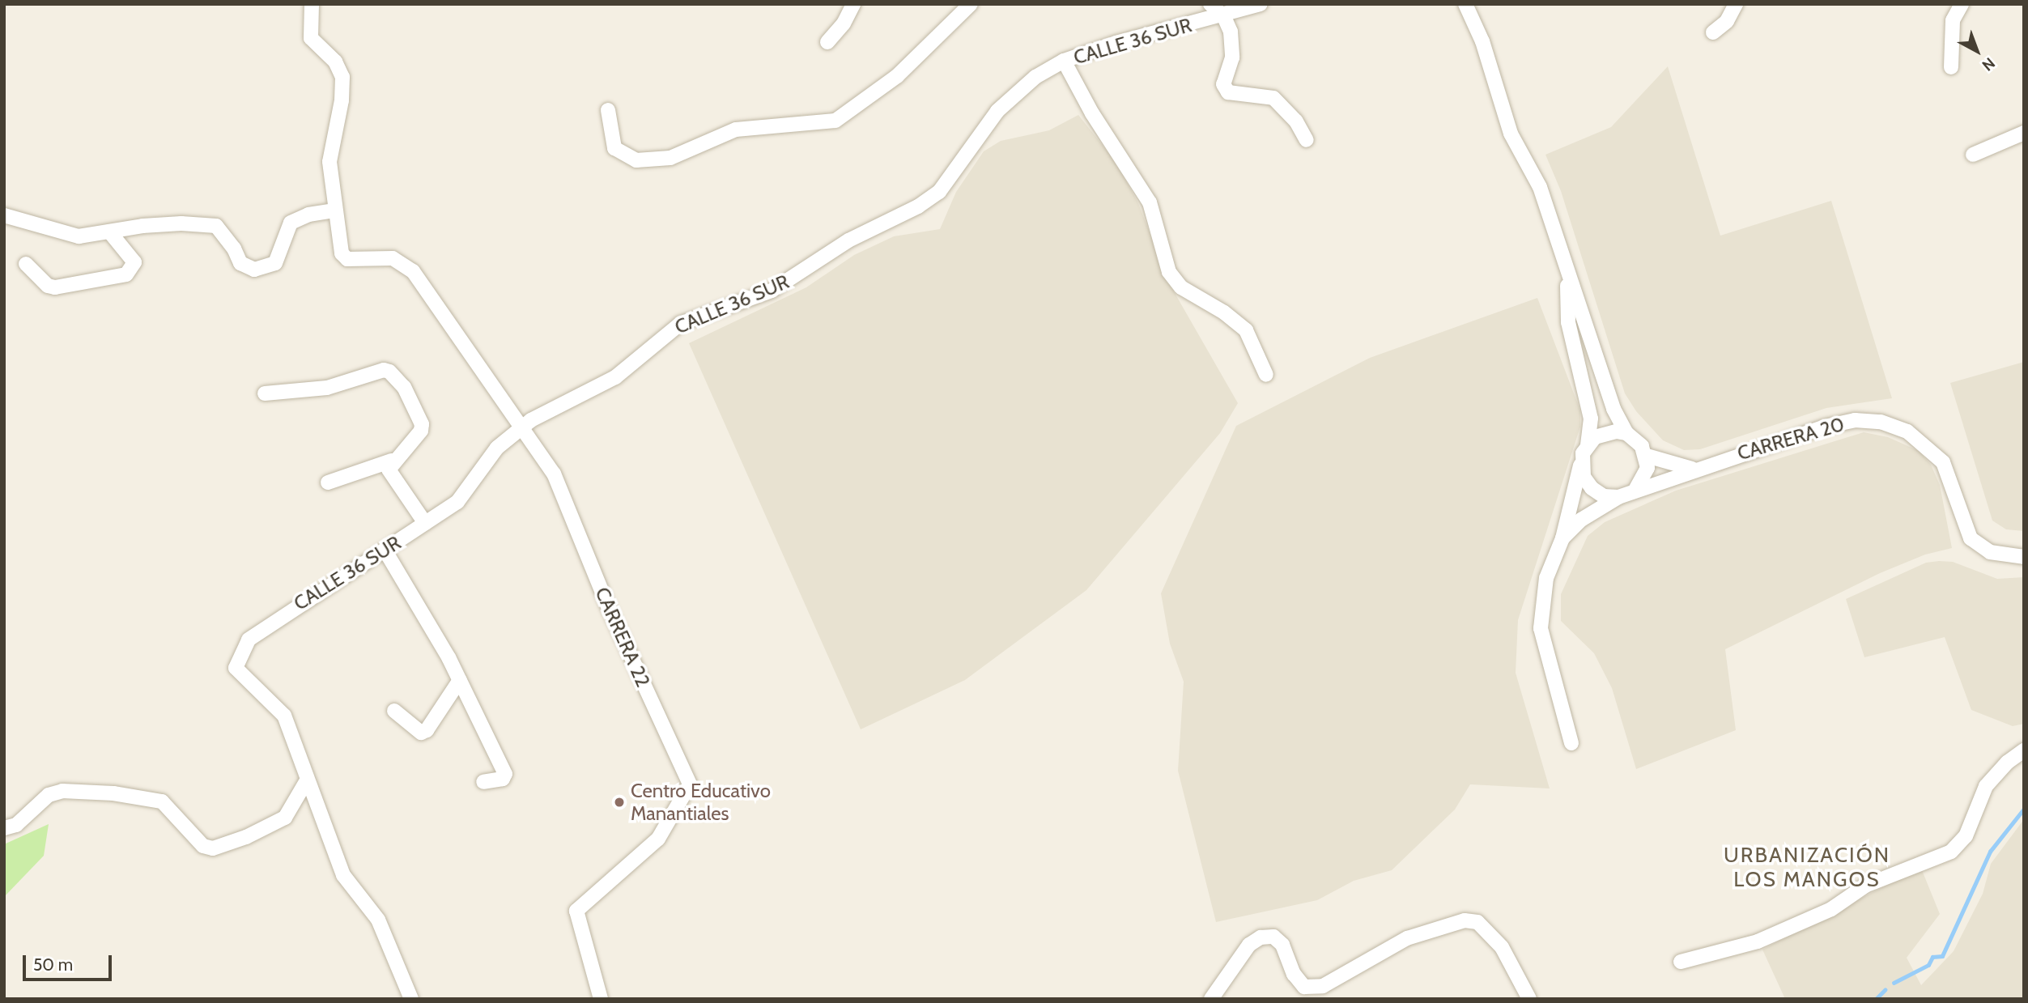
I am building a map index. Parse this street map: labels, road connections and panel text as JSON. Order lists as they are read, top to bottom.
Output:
{
  "streets": {
    "street": ["CALLE 36 SUR", "CARRERA 20", "CARRERA 22"]
  },
  "crossings": [
    ["CALLE 36 SUR", "CARRERA 22"]
  ],
  "districts": ["URBANIZACIÓN LOS MANGOS"],
  "places": ["Centro Educativo Manantiales"],
  "scale_bar": "50 m",
  "north": "bottom right"
}
